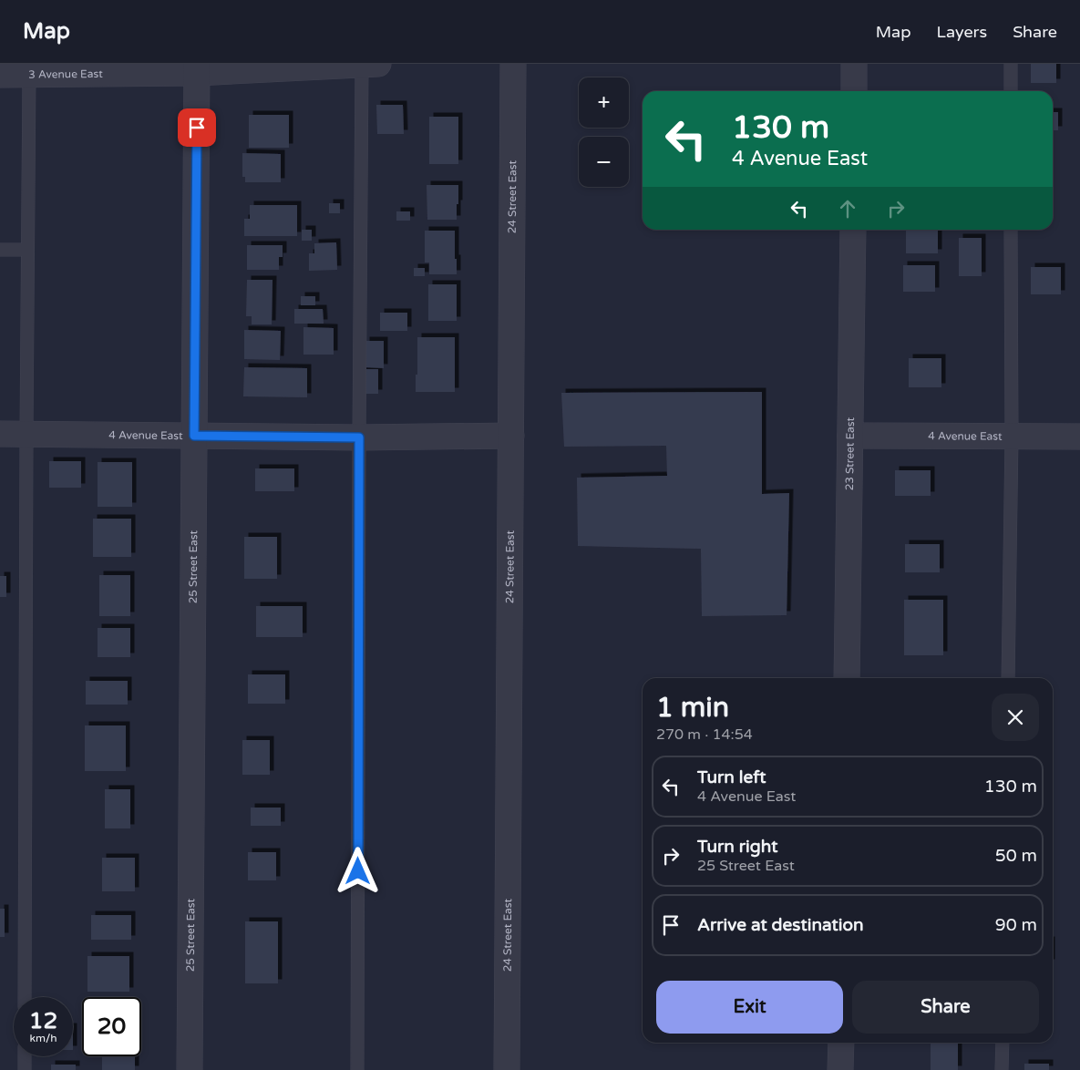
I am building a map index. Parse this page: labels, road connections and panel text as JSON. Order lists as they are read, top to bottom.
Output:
{
  "streets": {
    "street": [
      "3 Avenue East",
      "24 Street East",
      "4 Avenue East",
      "23 Street East",
      "25 Street East"
    ]
  },
  "crossings": [
    ["3 Avenue East", "25 Street East"],
    ["24 Street East", "4 Avenue East"],
    ["4 Avenue East", "23 Street East"],
    ["4 Avenue East", "25 Street East"]
  ],
  "page": {
    "header": "Map",
    "nav": ["Map", "Layers", "Share"],
    "map_buttons": ["+", "−"],
    "turn": ["130 m", "4 Avenue East"],
    "heading": ["1 min", "270 m · 14:54"],
    "list": [
      {
        "name": "Turn left",
        "note": "4 Avenue East",
        "value": "130 m"
      },
      {
        "name": "Turn right",
        "note": "25 Street East",
        "value": "50 m"
      },
      {
        "name": "Arrive at destination",
        "value": "90 m"
      }
    ],
    "buttons": ["Exit", "Share"],
    "speed": "12 km/h",
    "limit": "20"
  }
}
